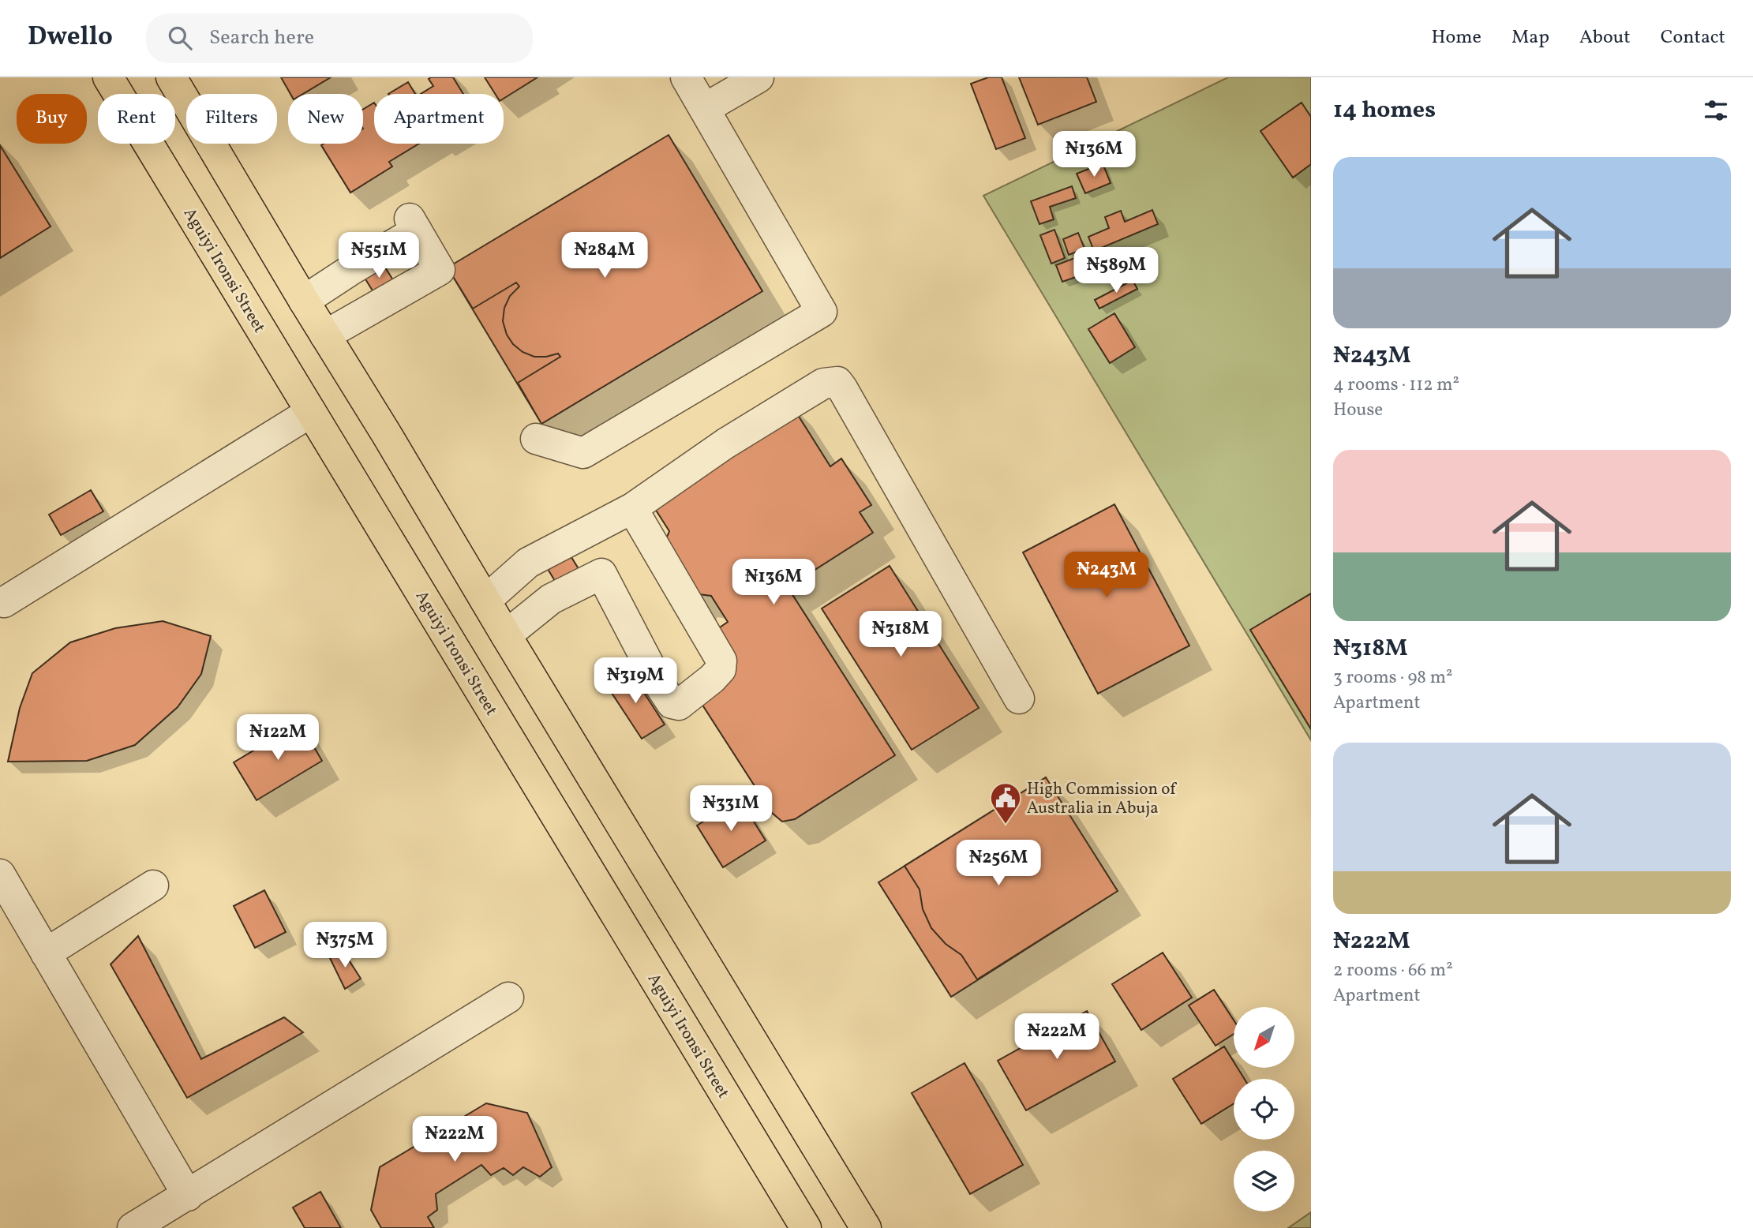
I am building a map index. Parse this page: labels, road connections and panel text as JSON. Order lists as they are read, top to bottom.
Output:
{
  "streets": {
    "main road": ["Aguiyi Ironsi Street"]
  },
  "places": {
    "public building": ["High Commission of Australia in Abuja"]
  },
  "north": "bottom left",
  "page": {
    "header": "Dwello",
    "search": "Search here",
    "nav": [
      "Home",
      "Map",
      "About",
      "Contact"
    ],
    "heading": "14 homes",
    "chip": [
      "Buy",
      "Rent",
      "Filters",
      "New",
      "Apartment"
    ],
    "price": [
      "₦136M",
      "₦551M",
      "₦284M",
      "₦589M",
      "₦243M",
      "₦136M",
      "₦318M",
      "₦319M",
      "₦122M",
      "₦331M",
      "₦256M",
      "₦375M",
      "₦222M",
      "₦222M"
    ],
    "list": [
      {
        "name": "₦243M",
        "note": "4 rooms · 112 m² · House"
      },
      {
        "name": "₦318M",
        "note": "3 rooms · 98 m² · Apartment"
      },
      {
        "name": "₦222M",
        "note": "2 rooms · 66 m² · Apartment"
      }
    ]
  }
}
